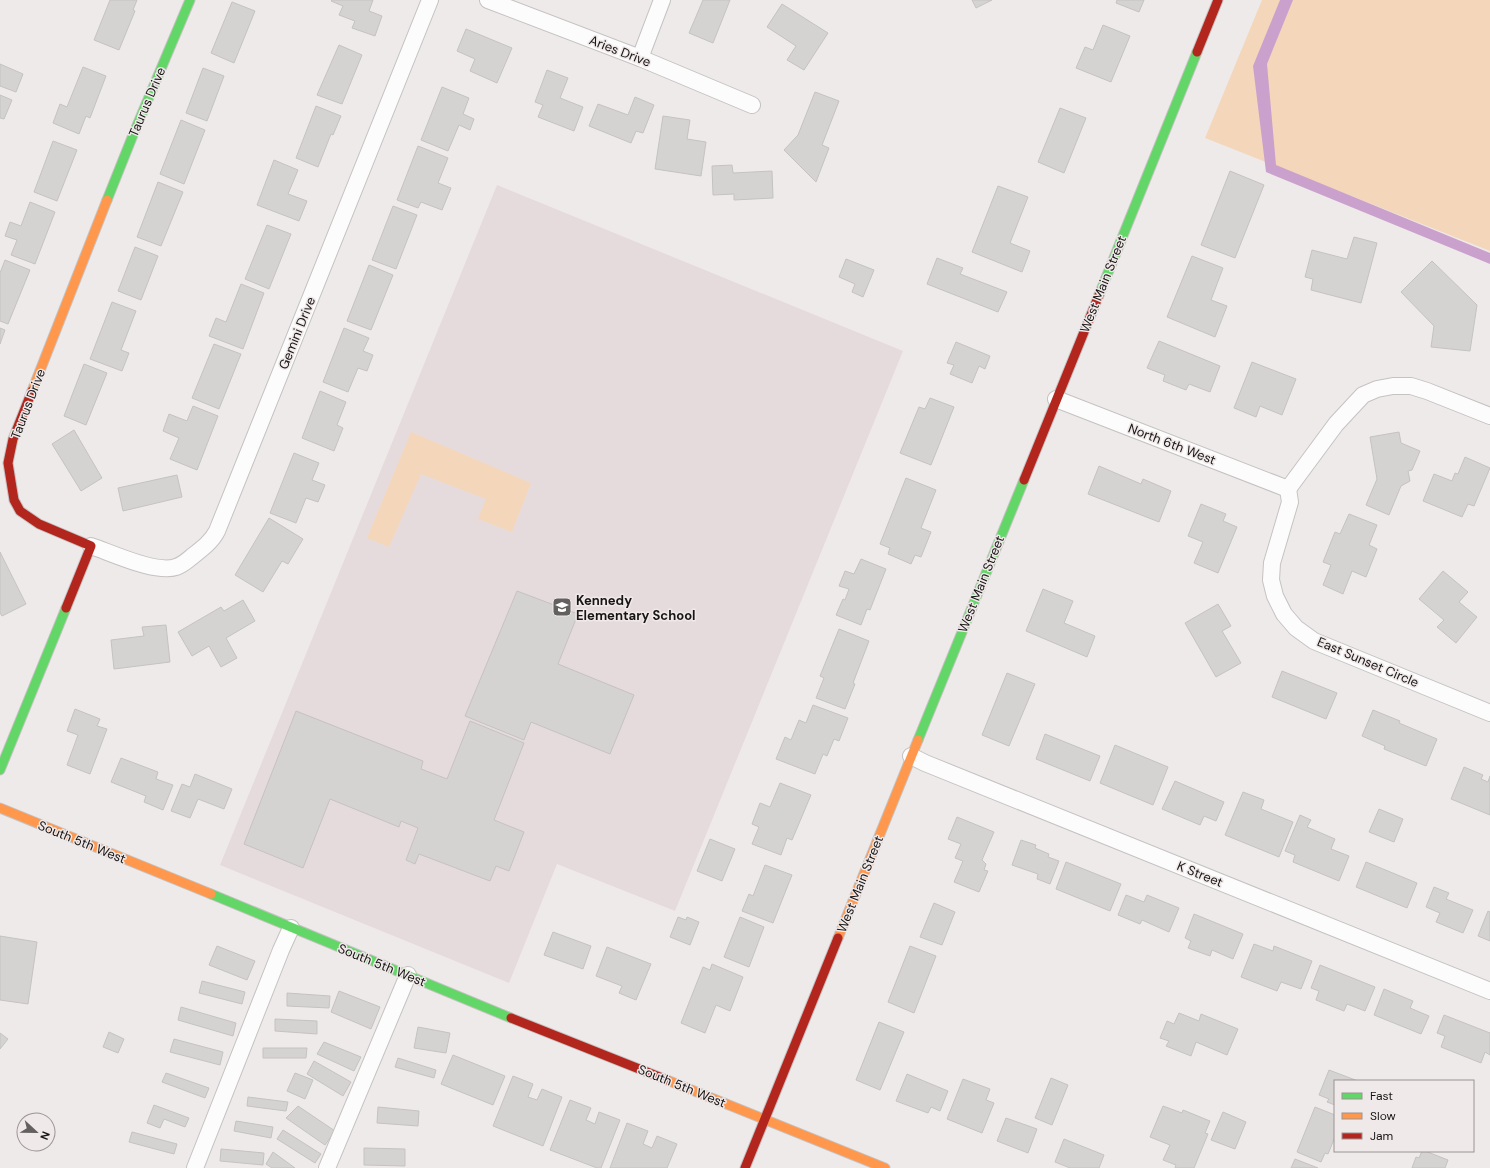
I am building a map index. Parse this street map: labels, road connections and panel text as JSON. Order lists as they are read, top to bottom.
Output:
{
  "streets": {
    "street": [
      "Aries Drive",
      "Taurus Drive",
      "West Main Street",
      "Gemini Drive",
      "North 6th West",
      "East Sunset Circle",
      "South 5th West",
      "K Street"
    ]
  },
  "crossings": [
    ["Taurus Drive", "Gemini Drive"],
    ["West Main Street", "North 6th West"],
    ["West Main Street", "South 5th West"],
    ["West Main Street", "K Street"],
    ["North 6th West", "East Sunset Circle"]
  ],
  "places": {
    "school or university": ["Kennedy Elementary School"]
  },
  "legend": ["Fast", "Slow", "Jam"],
  "north": "right"
}
